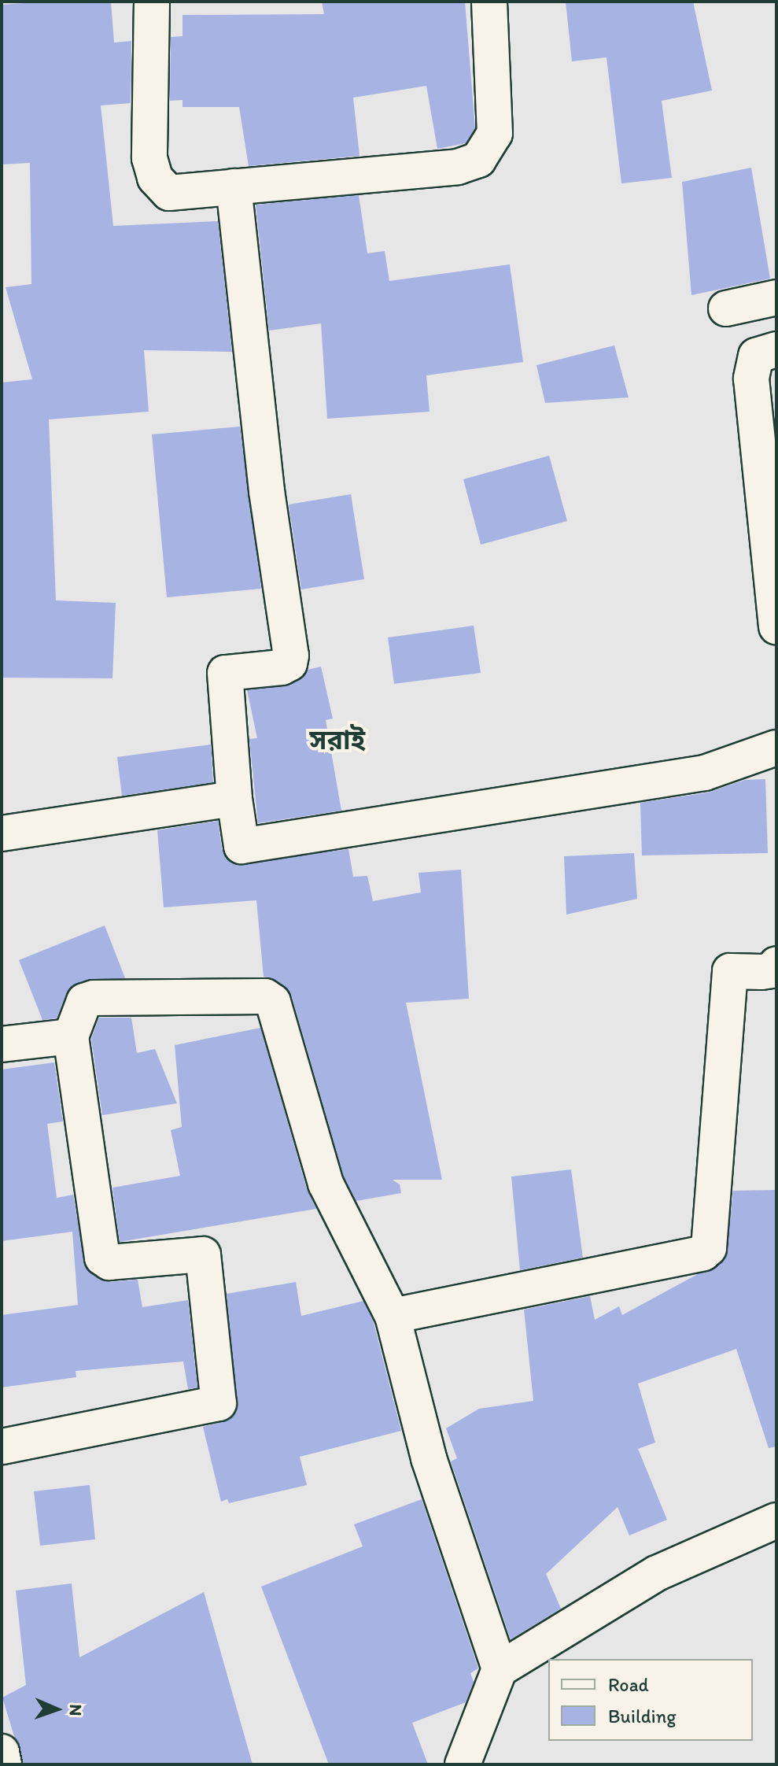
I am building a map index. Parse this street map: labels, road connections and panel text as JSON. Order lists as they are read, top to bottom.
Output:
{
  "districts": ["সরাই"],
  "legend": ["Road", "Building"],
  "north": "right"
}
